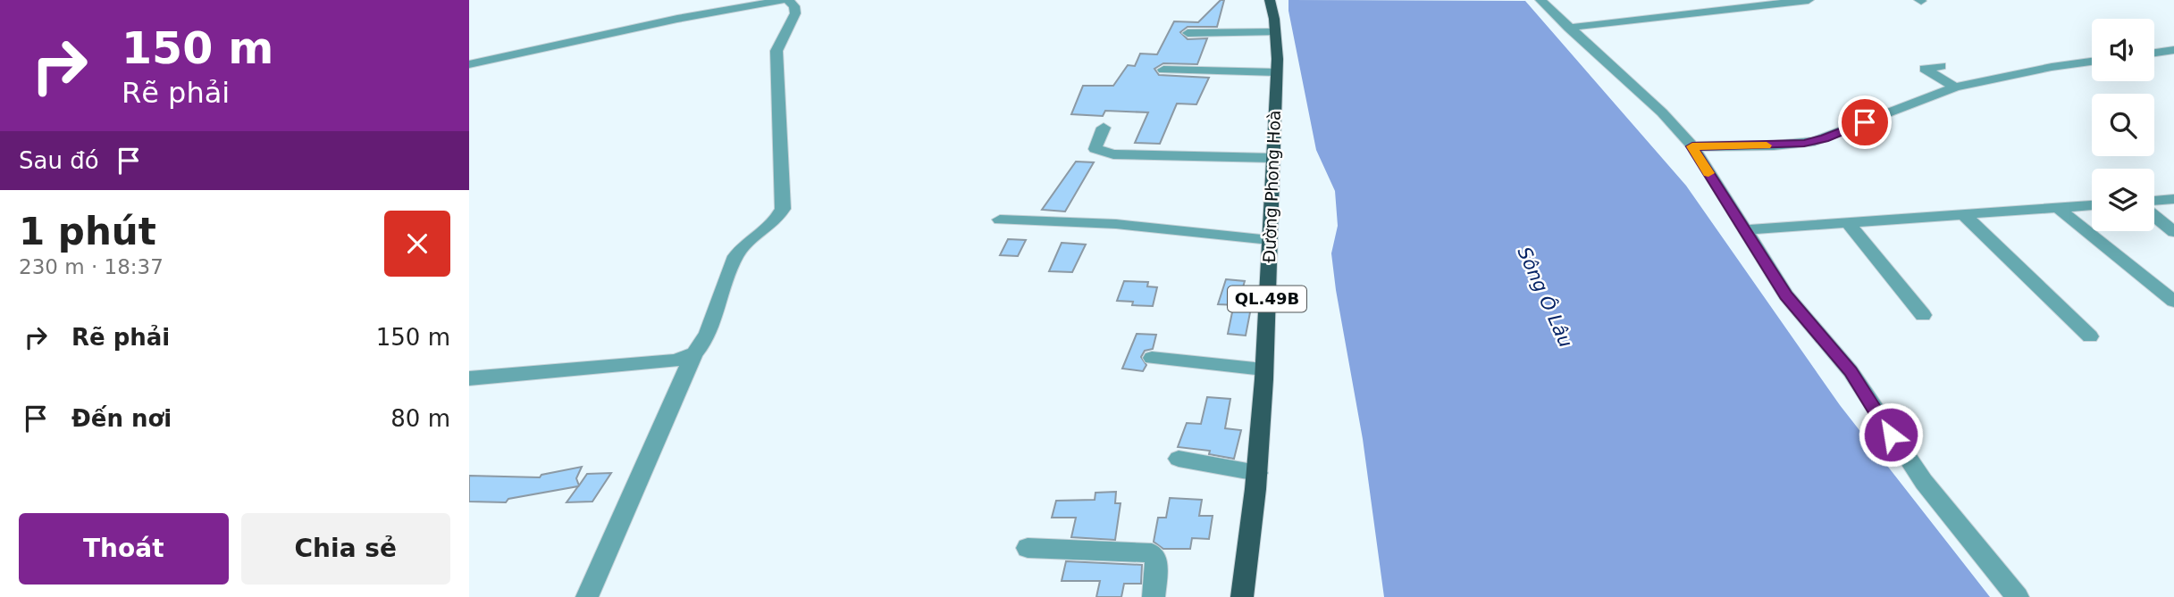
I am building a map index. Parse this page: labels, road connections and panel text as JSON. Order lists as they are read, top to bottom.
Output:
{
  "streets": {
    "main road": ["Đường Phong Hoà", "QL.49B"]
  },
  "water": ["Sông Ô Lâu"],
  "page": {
    "turn": ["150 m", "Rẽ phải"],
    "then": "Sau đó",
    "heading": ["1 phút", "230 m · 18:37"],
    "list": [
      {
        "name": "Rẽ phải",
        "value": "150 m"
      },
      {
        "name": "Đến nơi",
        "value": "80 m"
      }
    ],
    "buttons": ["Thoát", "Chia sẻ"]
  }
}
